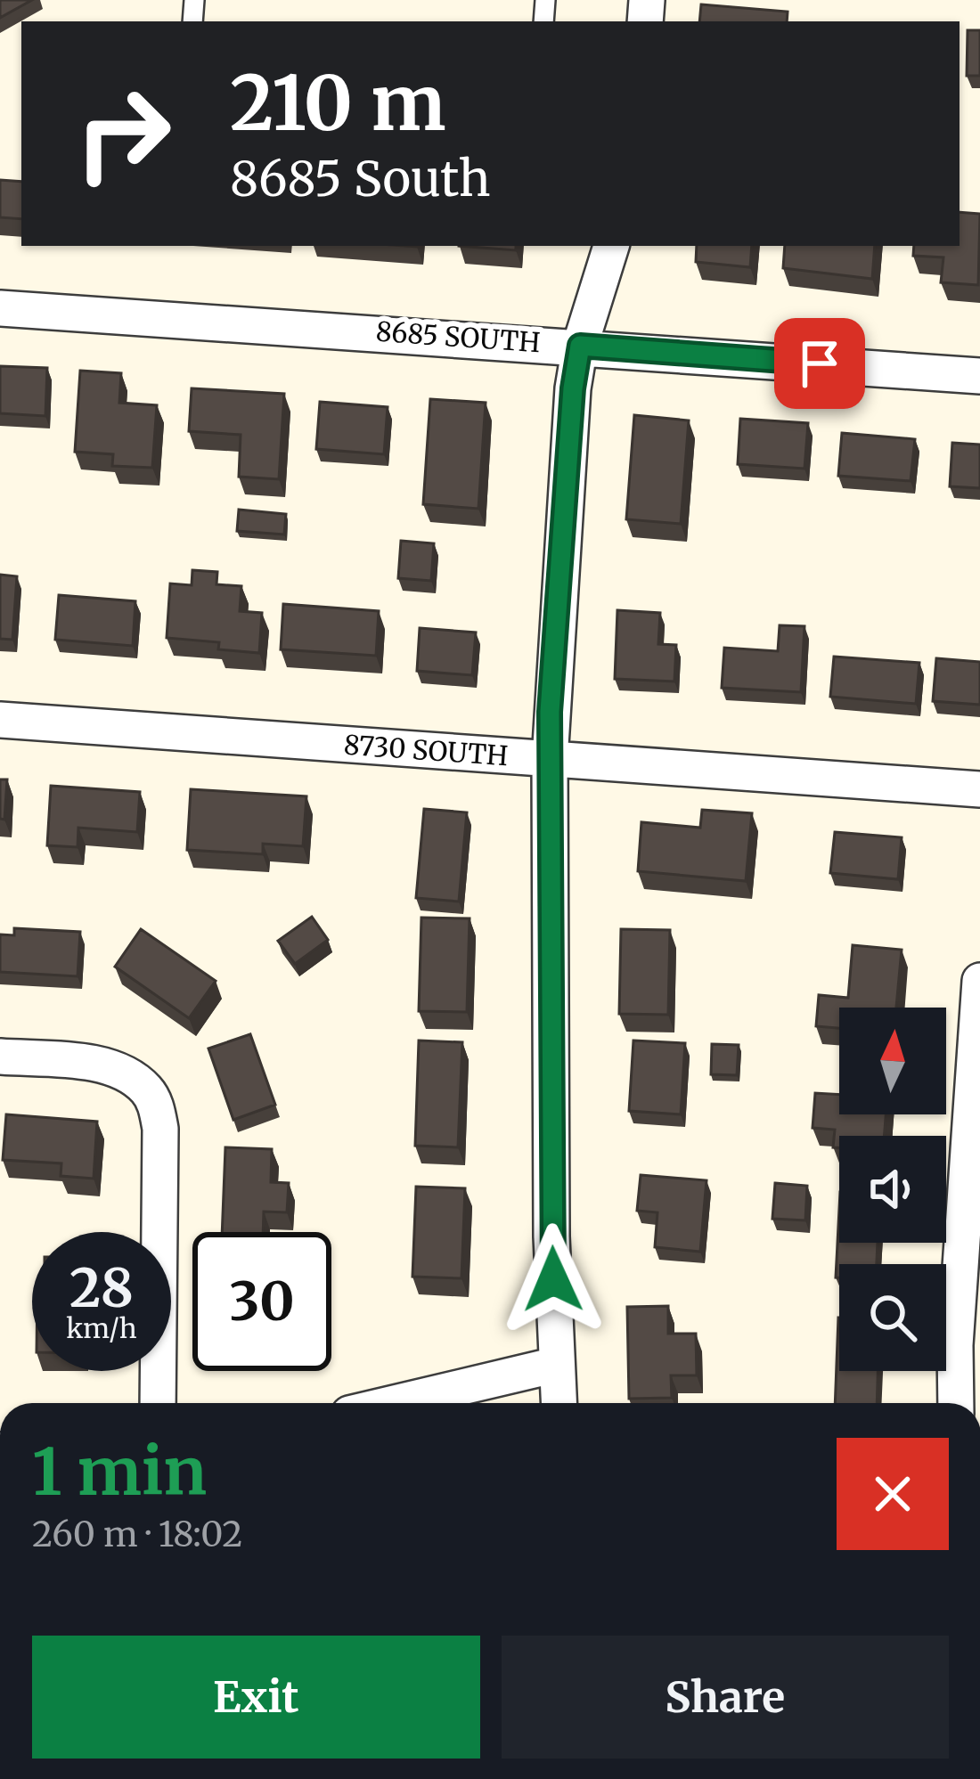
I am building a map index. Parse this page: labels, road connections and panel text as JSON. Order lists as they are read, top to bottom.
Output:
{
  "streets": {
    "street": ["8685 SOUTH", "8730 SOUTH"]
  },
  "north": "top",
  "page": {
    "turn": ["210 m", "8685 South"],
    "speed": "28 km/h",
    "limit": "30",
    "heading": ["1 min", "260 m · 18:02"],
    "buttons": ["Exit", "Share"]
  }
}
